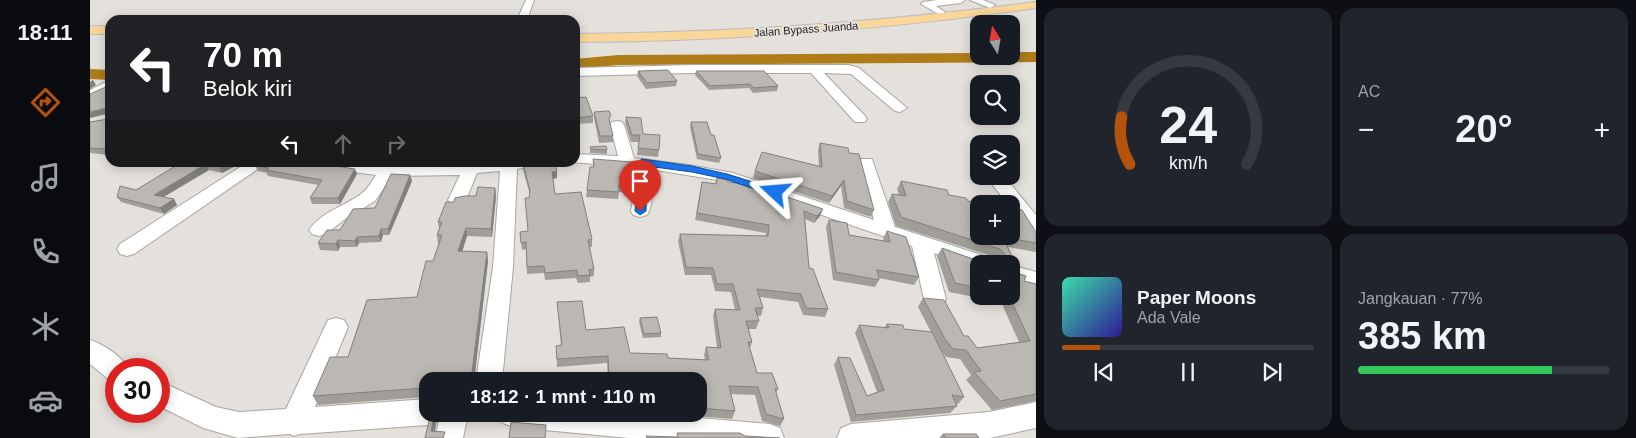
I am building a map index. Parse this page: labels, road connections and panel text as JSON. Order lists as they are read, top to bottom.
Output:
{
  "streets": {
    "main road": ["Jalan Bypass Juanda"]
  },
  "north": "top",
  "page": {
    "tabs": "18:11",
    "tile": [
      "AC",
      ["Jangkauan · 77%", "385 km"]
    ],
    "map_buttons": ["+", "−"],
    "turn": ["70 m", "Belok kiri"],
    "heat": ["−", "20°", "+"],
    "song": ["Paper Moons", "Ada Vale"],
    "limit": "30",
    "trip": "18:12 · 1 mnt · 110 m",
    "gauge": ["24", "km/h"]
  }
}
